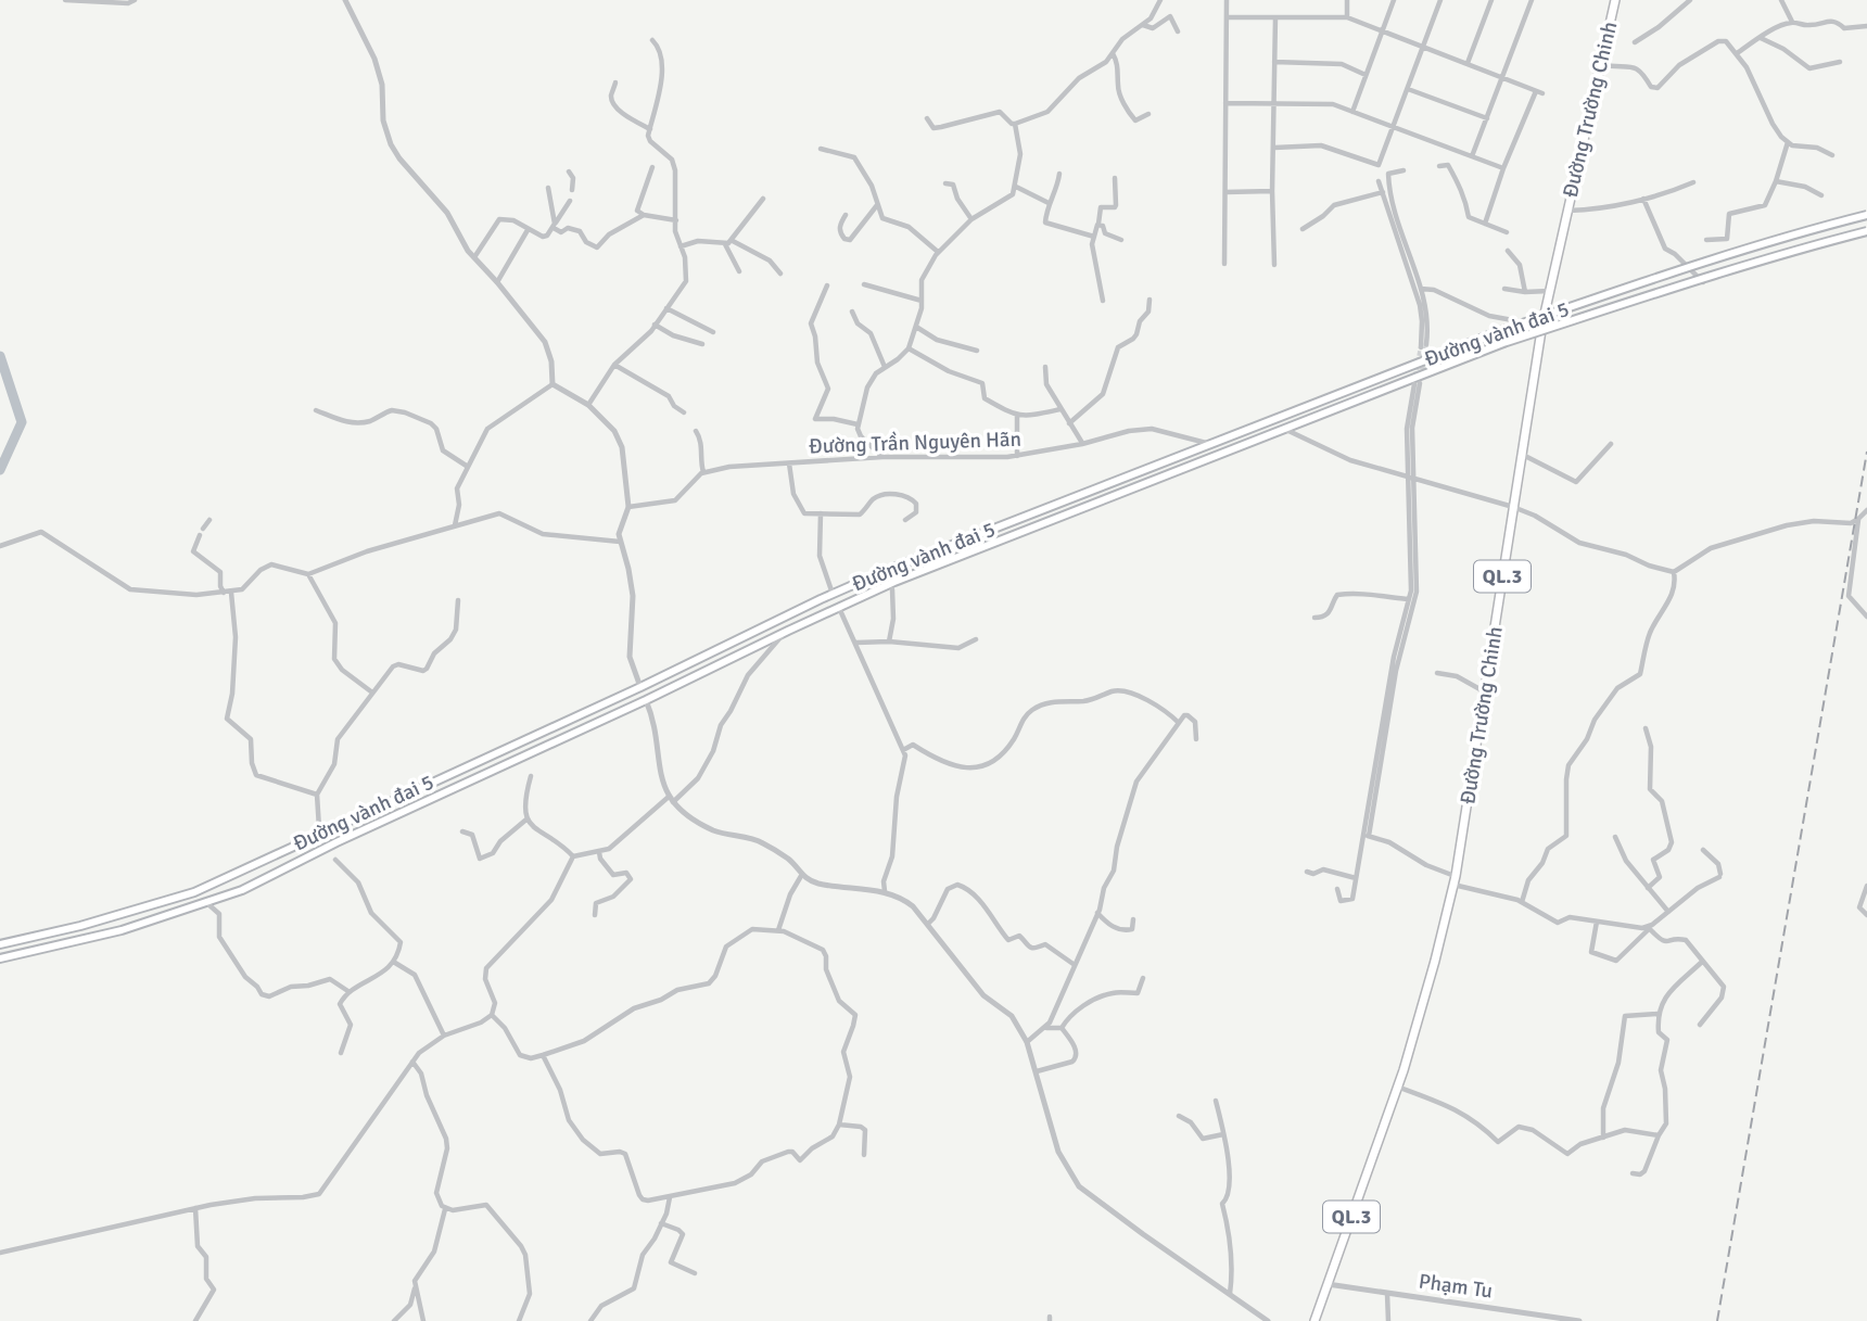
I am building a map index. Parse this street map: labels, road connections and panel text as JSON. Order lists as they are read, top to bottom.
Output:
{
  "streets": {
    "highway": ["Đường Trường Chinh", "QL.3"],
    "main road": ["Đường vành đai 5"],
    "street": ["Đường Trần Nguyên Hãn", "Phạm Tu"]
  },
  "crossings": [
    ["Đường Trường Chinh", "QL.3"],
    ["Đường Trường Chinh", "Phạm Tu"],
    ["Đường vành đai 5", "Đường Trần Nguyên Hãn"],
    ["QL.3", "Phạm Tu"]
  ]
}
